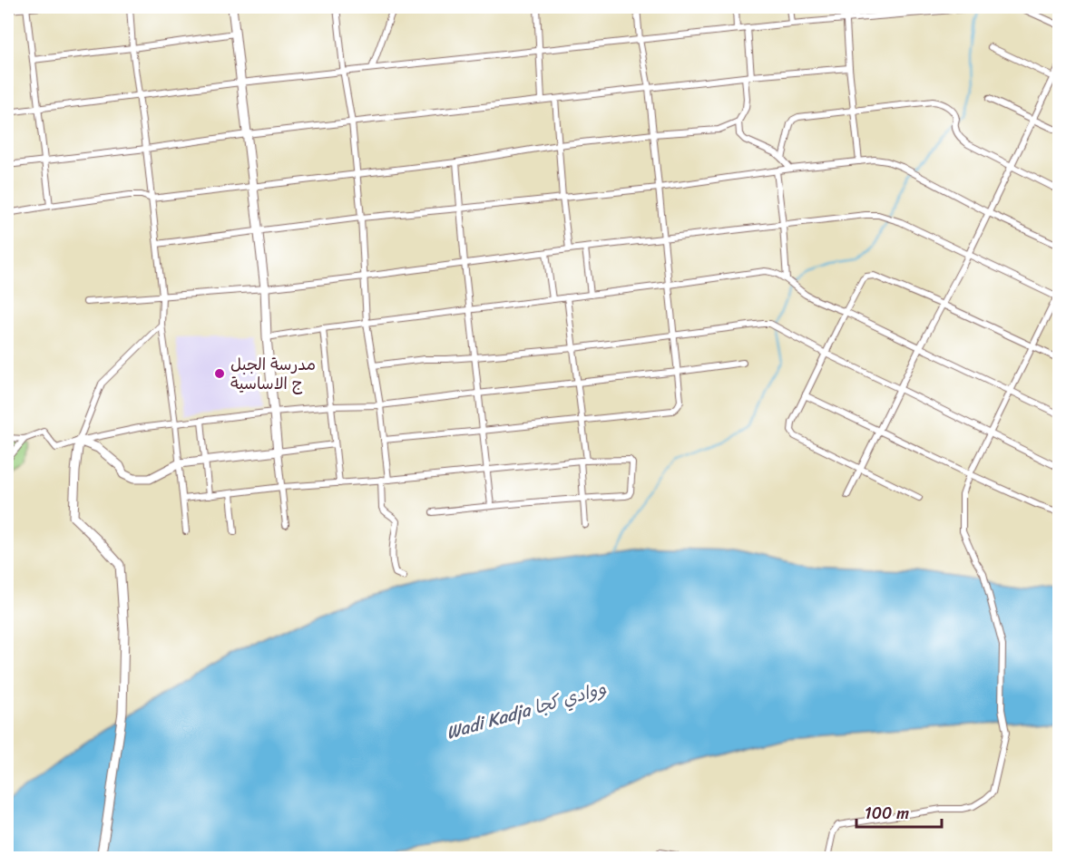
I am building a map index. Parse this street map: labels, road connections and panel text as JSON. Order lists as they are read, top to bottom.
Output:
{
  "water": ["Wadi Kadja ووادي كجا"],
  "places": ["مدرسة الجبل ج الاساسية"],
  "scale_bar": "100 m"
}
